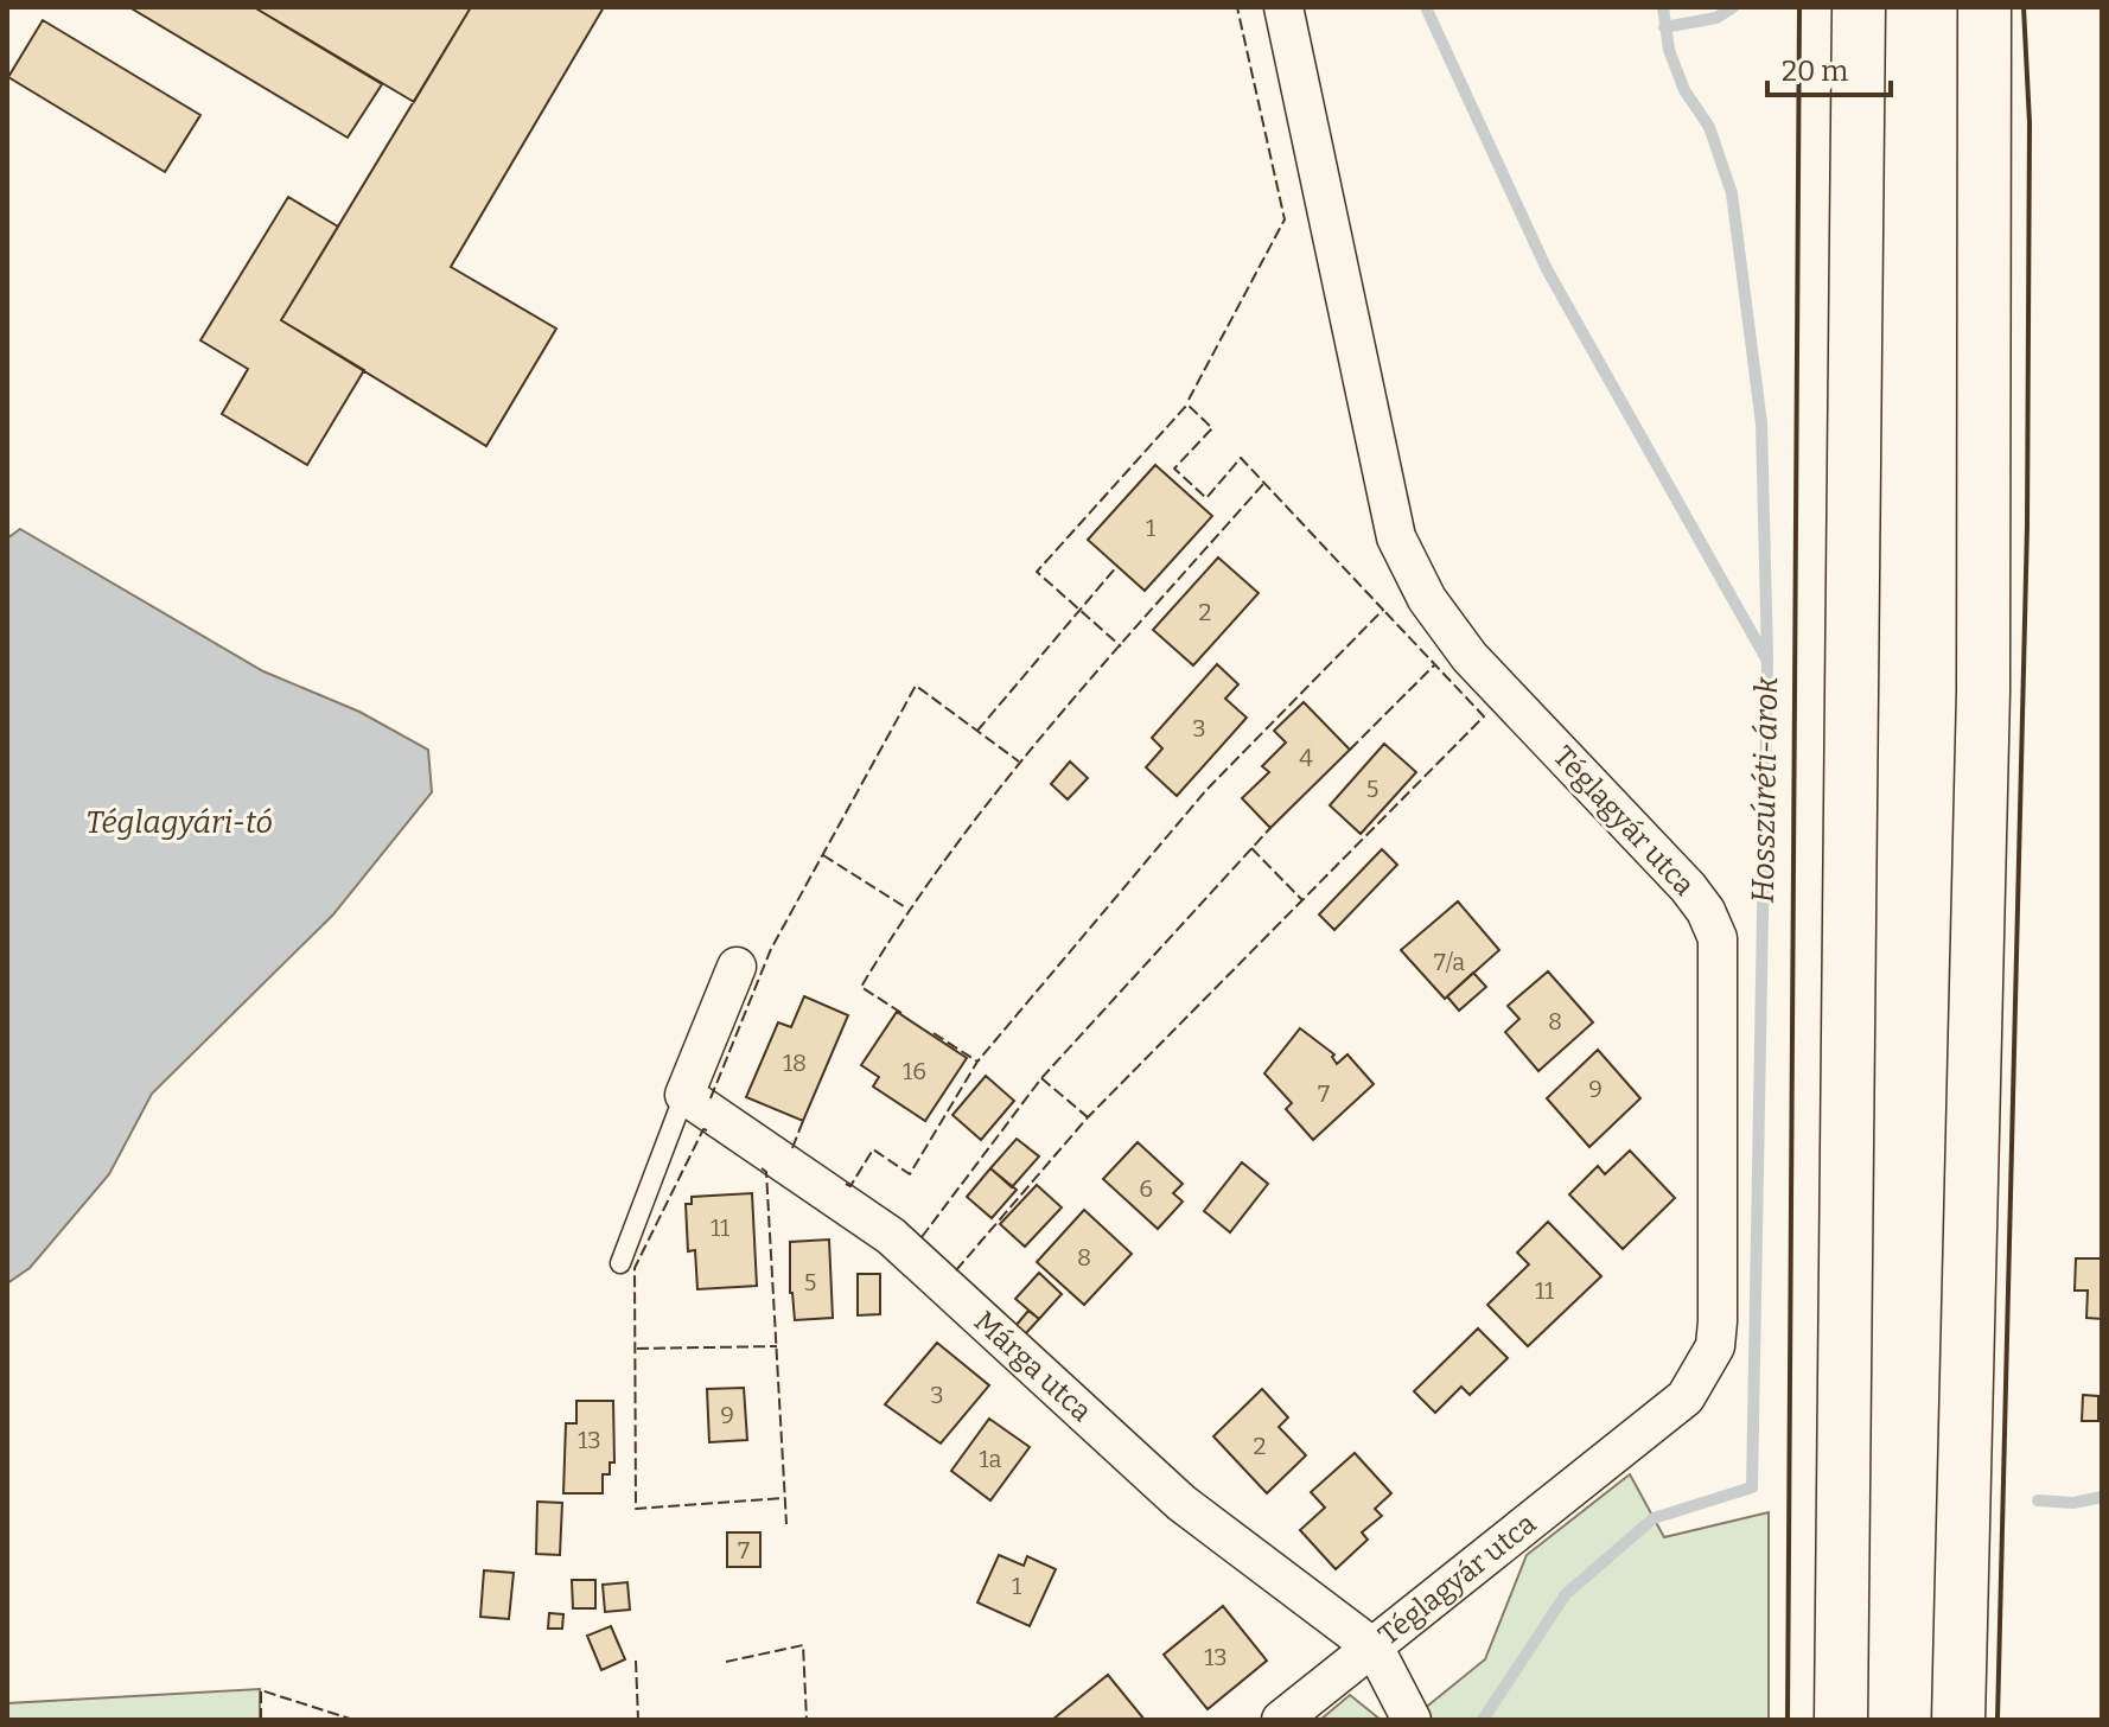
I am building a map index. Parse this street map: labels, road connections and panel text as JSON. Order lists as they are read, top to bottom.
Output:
{
  "streets": {
    "street": ["Téglagyár utca", "Márga utca"]
  },
  "crossings": [
    ["Téglagyár utca", "Márga utca"]
  ],
  "water": ["Hosszúréti-árok", "Téglagyári-tó"],
  "house_numbers": [
    "1",
    "2",
    "3",
    "4",
    "5",
    "7/a",
    "8",
    "18",
    "16",
    "9",
    "7",
    "6",
    "11",
    "8",
    "5",
    "11",
    "3",
    "9",
    "13",
    "2",
    "1a",
    "7",
    "1",
    "13"
  ],
  "scale_bar": "20 m"
}
